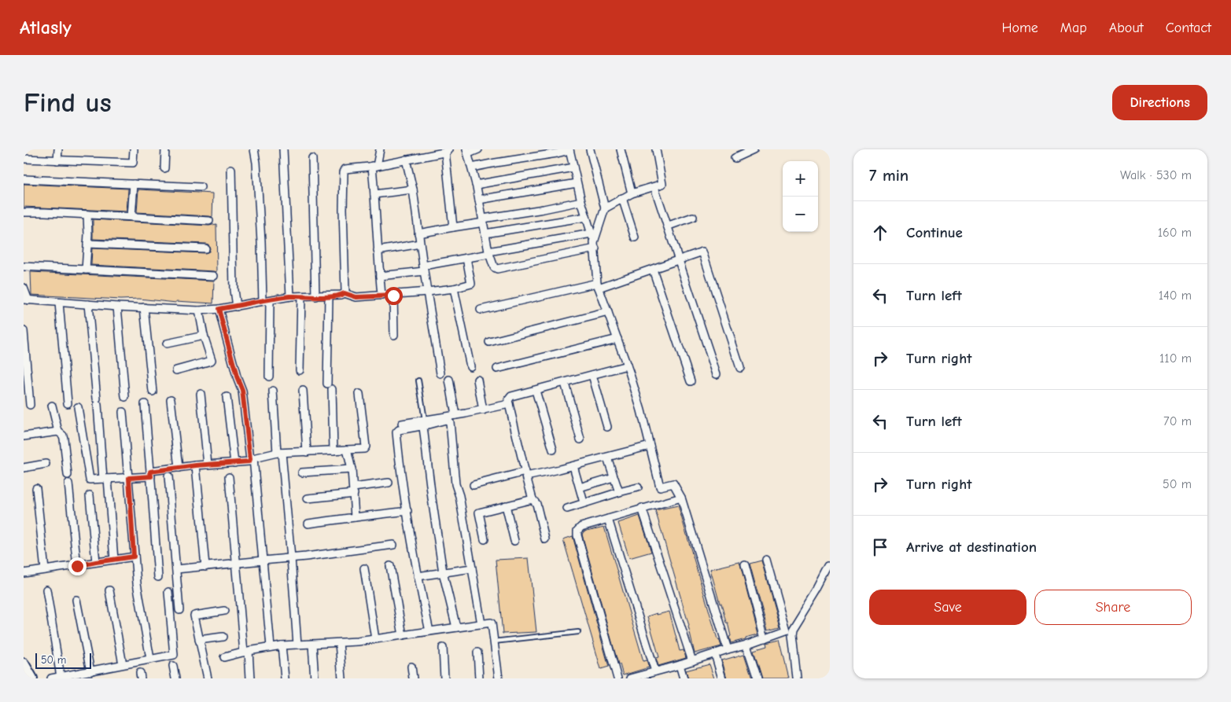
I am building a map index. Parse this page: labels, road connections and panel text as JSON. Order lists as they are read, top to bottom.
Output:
{
  "scale_bar": "50 m",
  "page": {
    "header": "Atlasly",
    "nav": [
      "Home",
      "Map",
      "About",
      "Contact"
    ],
    "buttons": [
      "Directions",
      ["Save", "Share"]
    ],
    "title": "Find us",
    "heading": ["7 min", "Walk · 530 m"],
    "map_buttons": ["+", "−"],
    "list": [
      ["Continue", "160 m"],
      ["Turn left", "140 m"],
      ["Turn right", "110 m"],
      ["Turn left", "70 m"],
      ["Turn right", "50 m"],
      "Arrive at destination"
    ],
    "scale": "50 m"
  }
}
